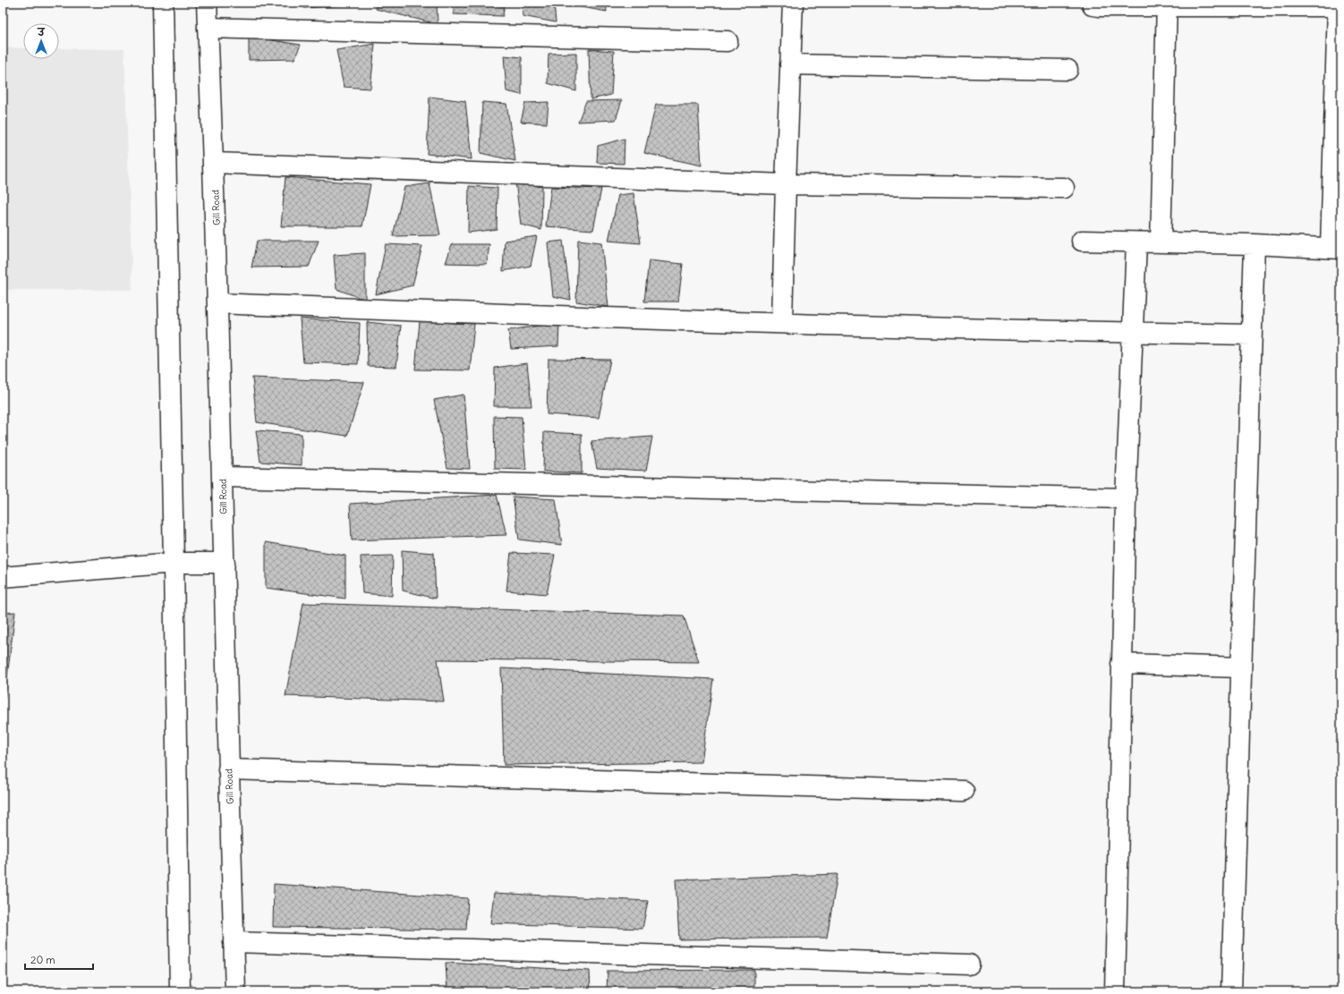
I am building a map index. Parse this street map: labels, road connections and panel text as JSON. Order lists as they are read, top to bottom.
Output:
{
  "streets": {
    "street": ["Gill Road"]
  },
  "scale_bar": "20 m",
  "north": "top"
}
